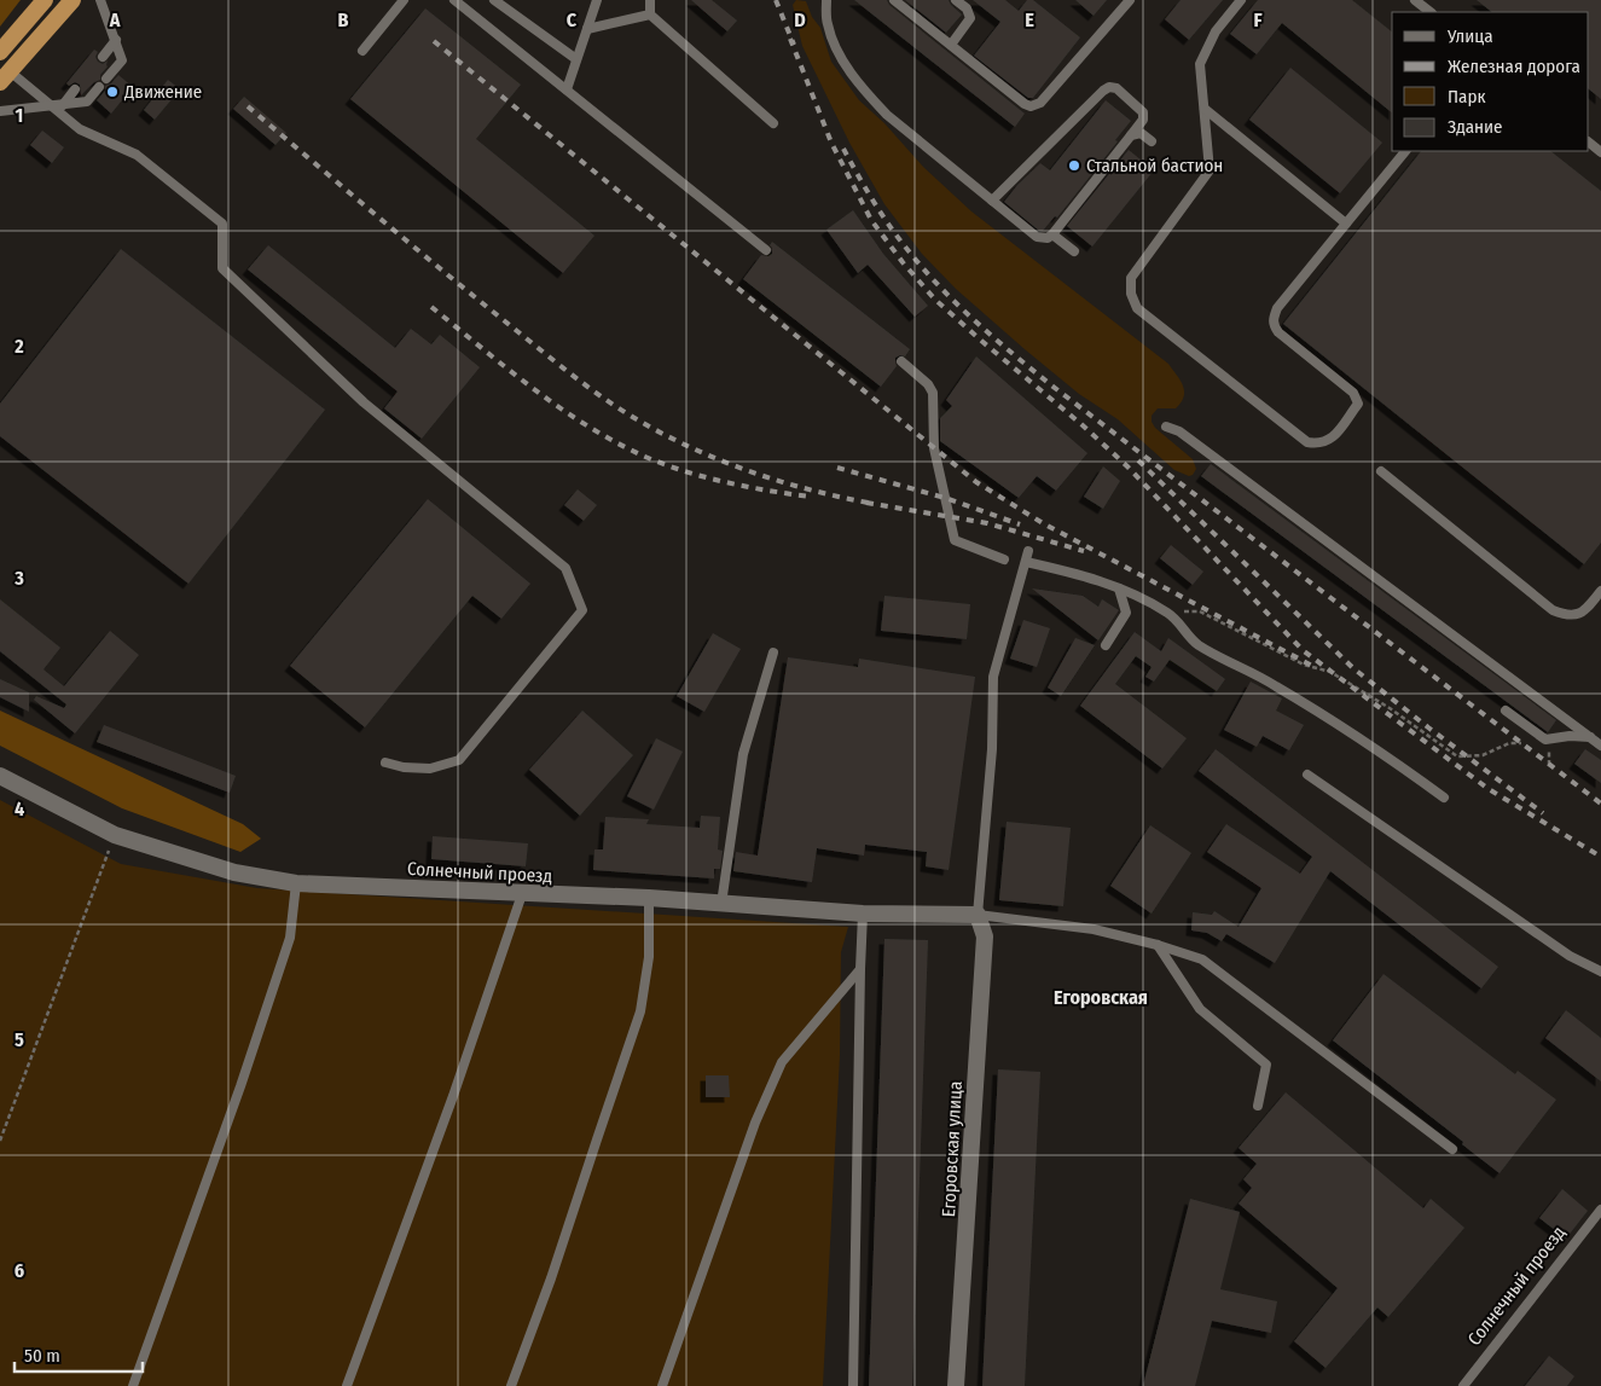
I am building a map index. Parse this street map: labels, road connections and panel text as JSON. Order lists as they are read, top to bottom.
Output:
{
  "streets": {
    "street": ["Солнечный проезд", "Егоровская улица"]
  },
  "crossings": [
    ["Солнечный проезд", "Егоровская улица"]
  ],
  "districts": ["Егоровская"],
  "places": ["Движение", "Стальной бастион"],
  "legend": [
    "Улица",
    "Железная дорога",
    "Парк",
    "Здание"
  ],
  "scale_bar": "50 m",
  "grid": {
    "columns": [
      "A",
      "B",
      "C",
      "D",
      "E",
      "F"
    ],
    "rows": [
      "1",
      "2",
      "3",
      "4",
      "5",
      "6"
    ]
  }
}
